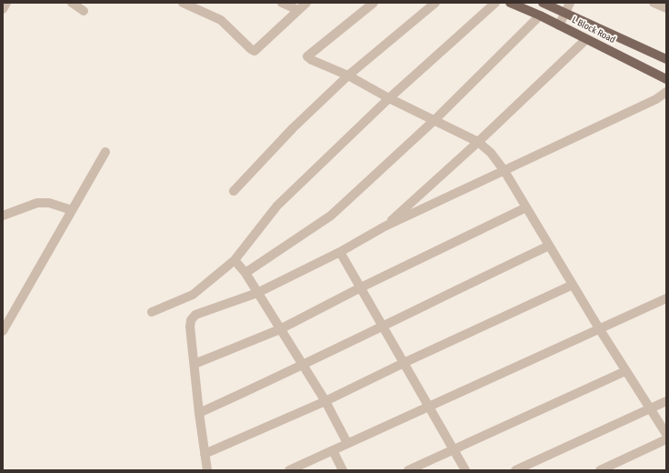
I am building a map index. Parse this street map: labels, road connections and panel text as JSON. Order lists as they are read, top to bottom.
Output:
{
  "streets": {
    "main road": ["L Block Road"]
  }
}
